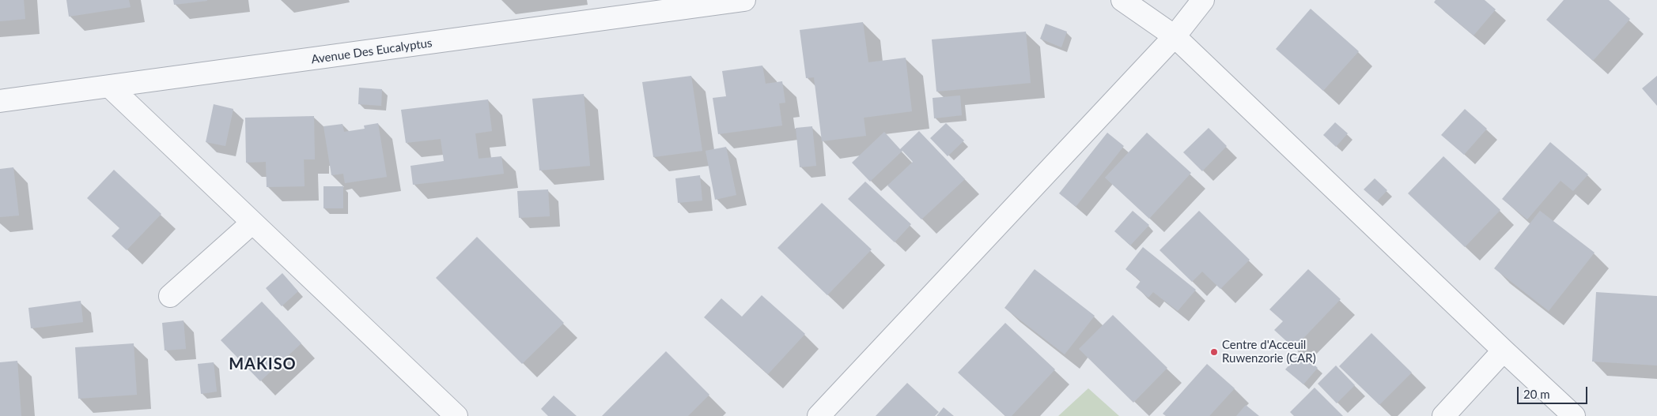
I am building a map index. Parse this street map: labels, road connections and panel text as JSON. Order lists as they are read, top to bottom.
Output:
{
  "streets": {
    "street": ["Avenue Des Eucalyptus"]
  },
  "districts": ["MAKISO"],
  "places": ["Centre d'Acceuil Ruwenzorie (CAR)"],
  "scale_bar": "20 m"
}
